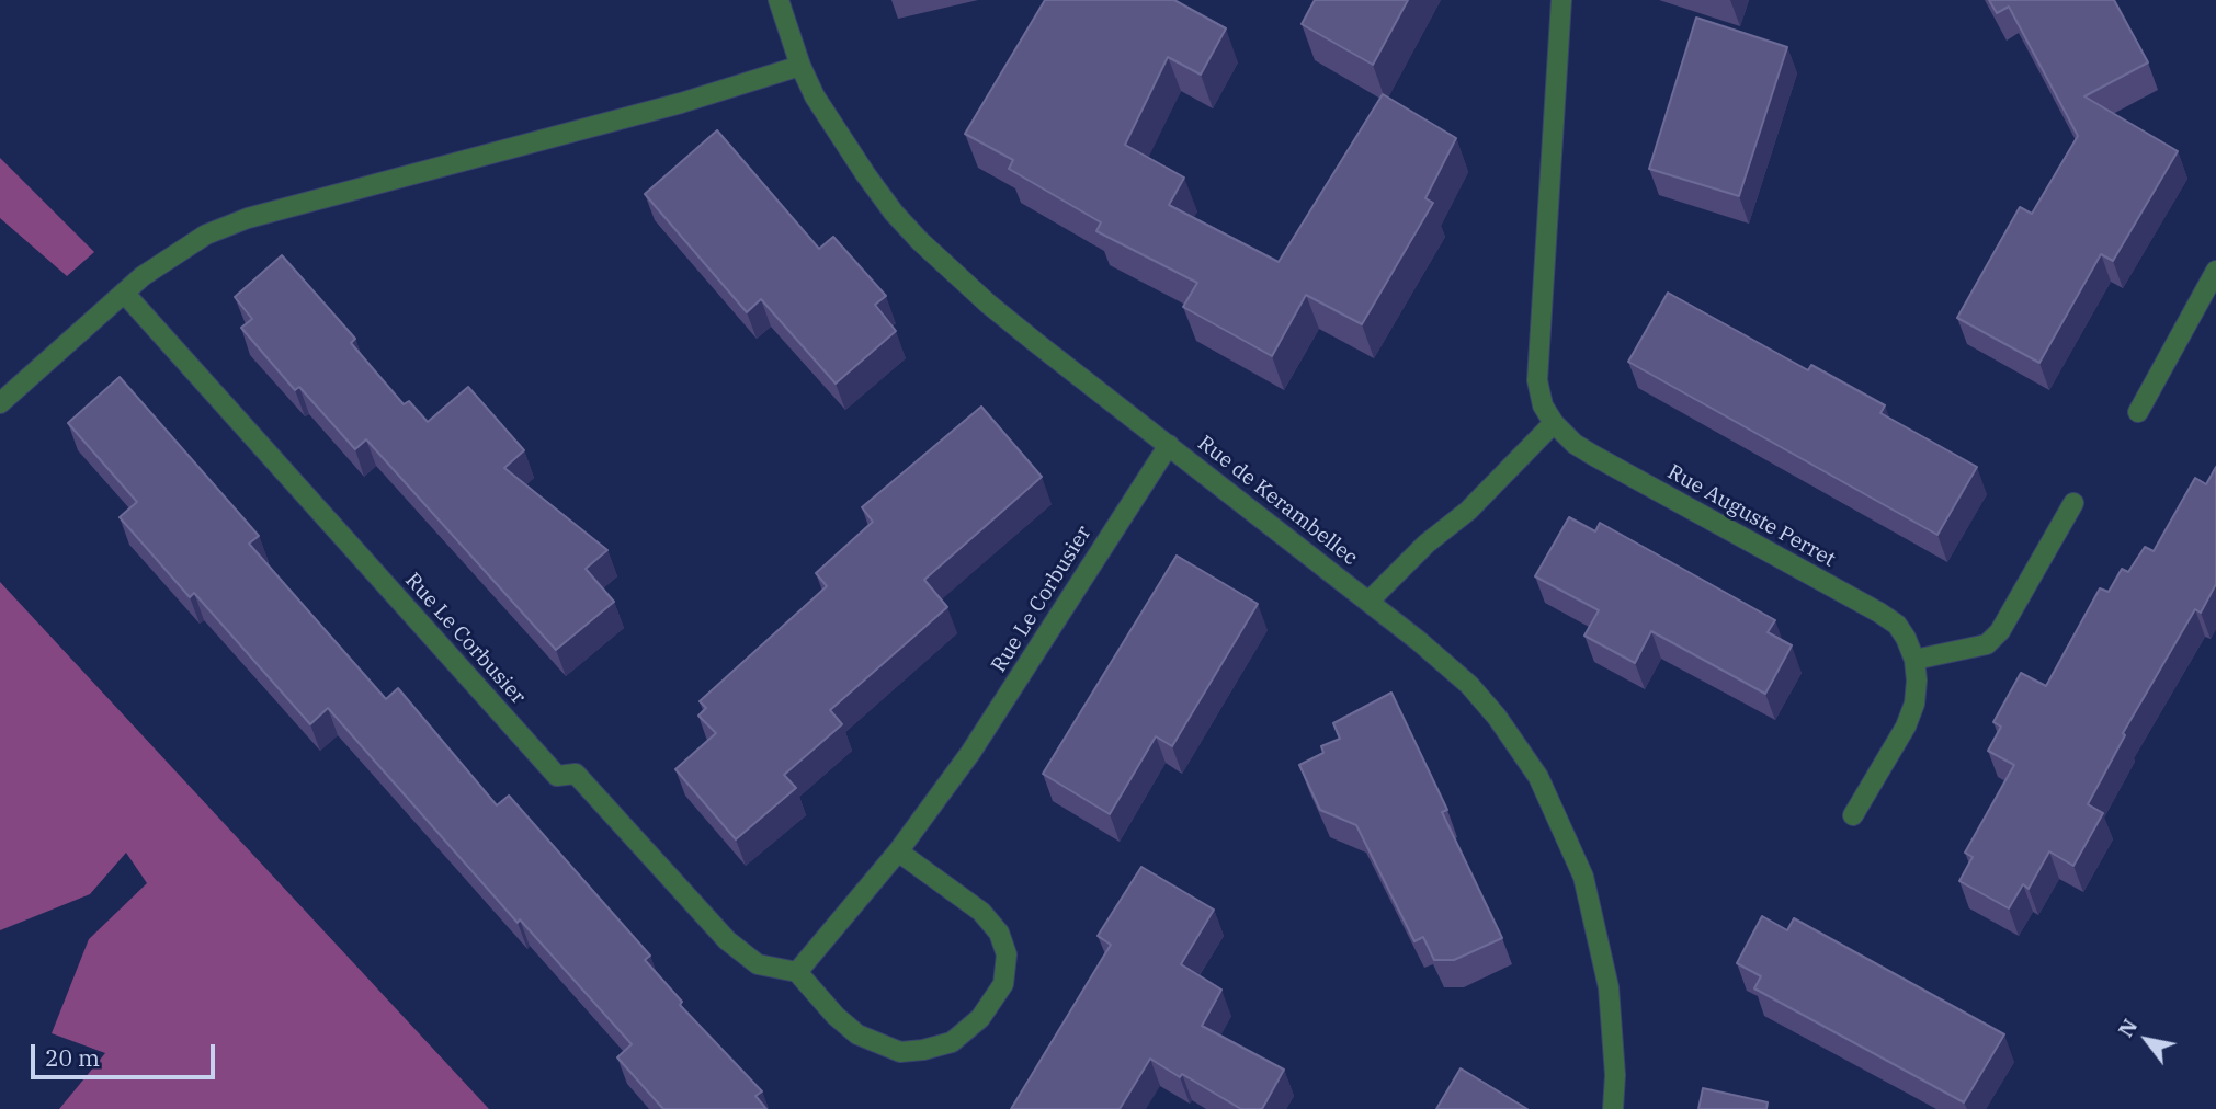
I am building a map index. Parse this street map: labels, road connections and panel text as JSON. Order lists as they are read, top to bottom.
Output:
{
  "streets": {
    "street": ["Rue de Kerambellec", "Rue Auguste Perret", "Rue Le Corbusier"]
  },
  "crossings": [
    ["Rue de Kerambellec", "Rue Le Corbusier"]
  ],
  "scale_bar": "20 m",
  "north": "top left"
}
